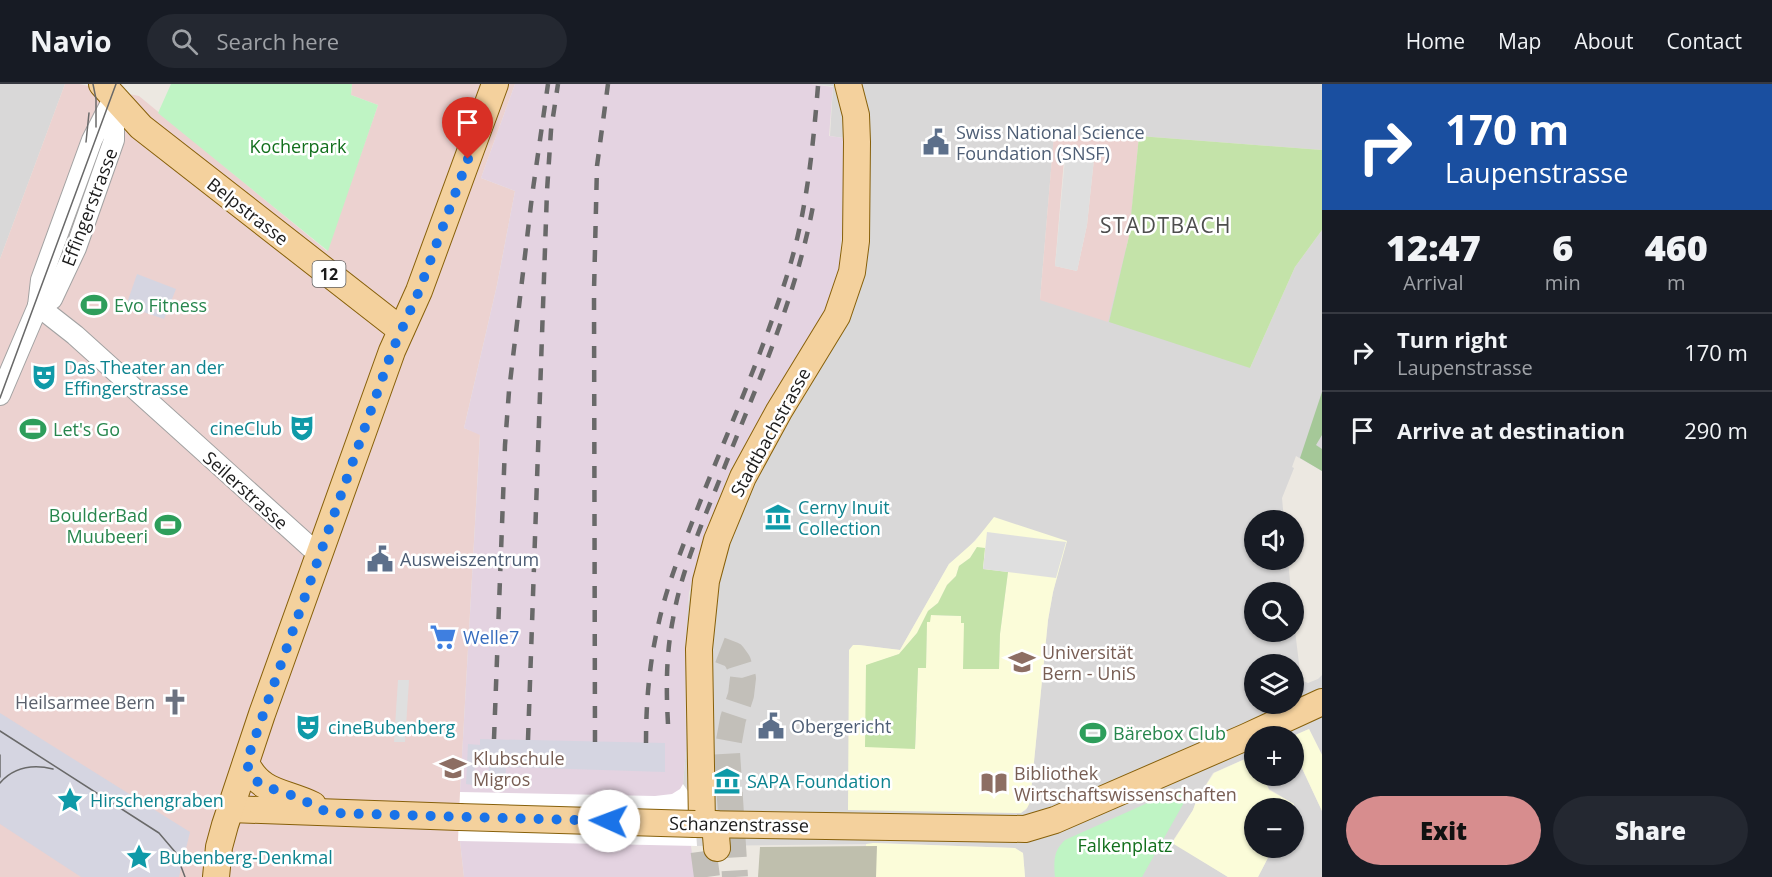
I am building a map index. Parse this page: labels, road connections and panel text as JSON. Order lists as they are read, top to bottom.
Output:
{
  "streets": {
    "main road": [
      "Belpstrasse",
      "12",
      "Stadtbachstrasse",
      "Schanzenstrasse"
    ],
    "street": ["Effingerstrasse", "Seilerstrasse"]
  },
  "crossings": [
    ["Effingerstrasse", "Belpstrasse"],
    ["Effingerstrasse", "Seilerstrasse"],
    ["Stadtbachstrasse", "Schanzenstrasse"]
  ],
  "districts": ["STADTBACH"],
  "parks": ["Kocherpark", "Falkenplatz"],
  "places": {
    "public building": ["Swiss National Science Foundation (SNSF)", "Ausweiszentrum", "Obergericht"],
    "sports": [
      "Evo Fitness",
      "Let's Go",
      "BoulderBad Muubeeri",
      "Bärebox Club"
    ],
    "theatre": ["Das Theater an der Effingerstrasse", "cineClub", "cineBubenberg"],
    "museum": ["Cerny Inuit Collection", "SAPA Foundation"],
    "supermarket": ["Welle7"],
    "school or university": ["Universität Bern - UniS", "Klubschule Migros"],
    "church": ["Heilsarmee Bern"],
    "library": ["Bibliothek Wirtschaftswissenschaften"],
    "place": ["Hirschengraben", "Bubenberg-Denkmal"]
  },
  "page": {
    "header": "Navio",
    "search": "Search here",
    "nav": [
      "Home",
      "Map",
      "About",
      "Contact"
    ],
    "turn": ["170 m", "Laupenstrasse"],
    "eta": [
      "12:47",
      "Arrival",
      "6",
      "min",
      "460",
      "m"
    ],
    "list": [
      {
        "name": "Turn right",
        "note": "Laupenstrasse",
        "value": "170 m"
      },
      {
        "name": "Arrive at destination",
        "value": "290 m"
      }
    ],
    "map_buttons": ["+", "−"],
    "buttons": ["Exit", "Share"]
  }
}
